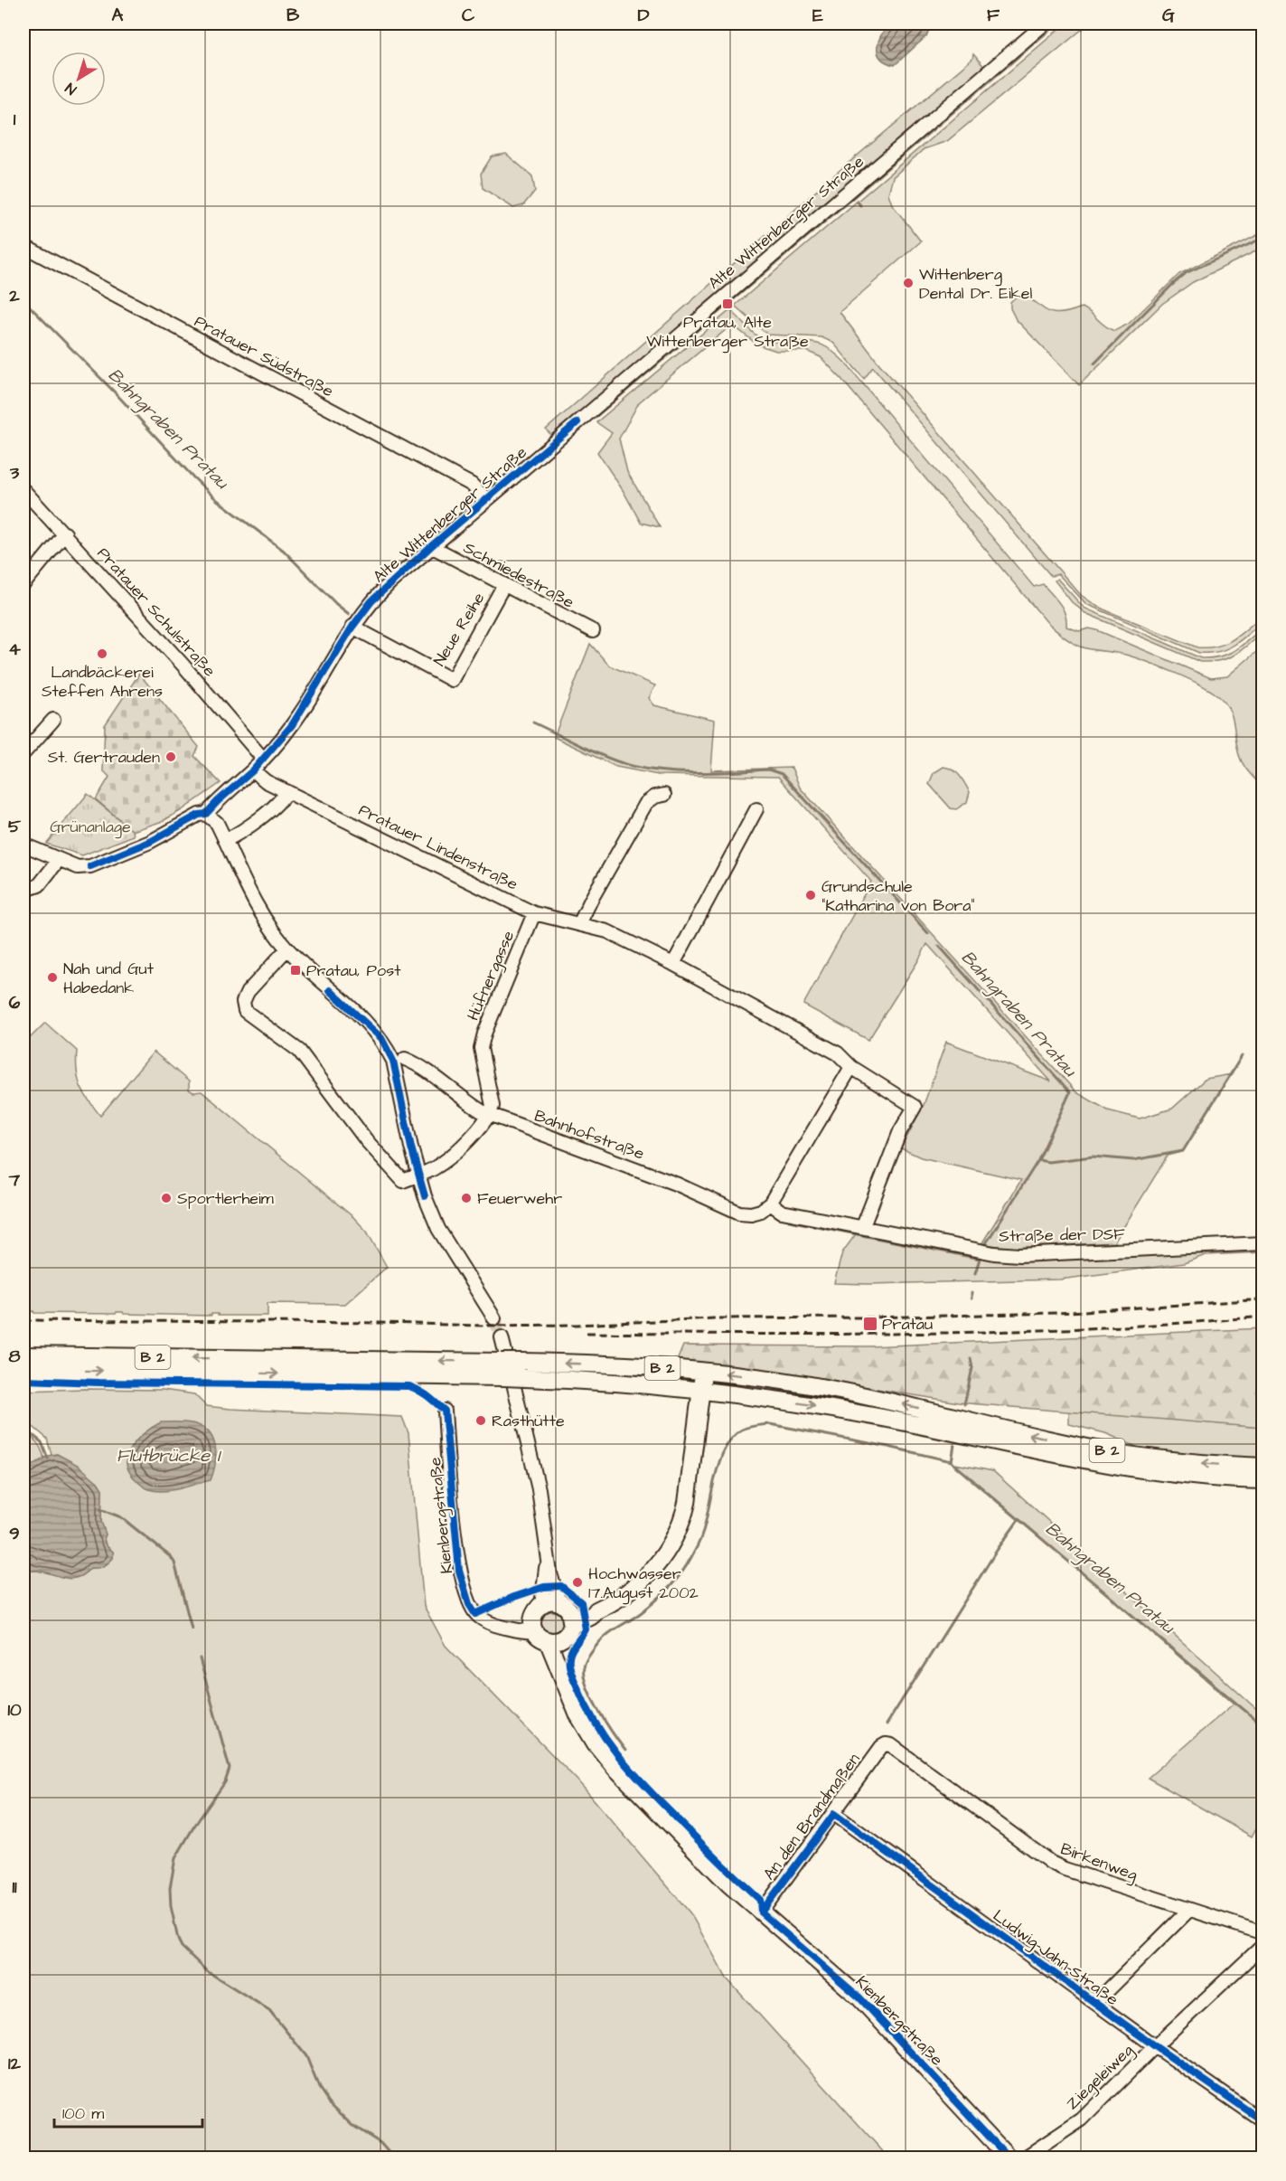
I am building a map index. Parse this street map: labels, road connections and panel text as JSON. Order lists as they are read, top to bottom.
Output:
{
  "streets": {
    "main road": ["B 2", "Kienbergstraße"],
    "street": [
      "Alte Wittenberger Straße",
      "Pratauer Südstraße",
      "Schmiedestraße",
      "Pratauer Schulstraße",
      "Neue Reihe",
      "Pratauer Lindenstraße",
      "Hüfnergasse",
      "Bahnhofstraße",
      "Straße der DSF",
      "An den Brandmaßen",
      "Birkenweg",
      "Ludwig-Jahn-Straße",
      "Ziegeleiweg"
    ]
  },
  "crossings": [
    ["Alte Wittenberger Straße", "Pratauer Südstraße"],
    ["Alte Wittenberger Straße", "Schmiedestraße"],
    ["Alte Wittenberger Straße", "Pratauer Schulstraße"],
    ["Alte Wittenberger Straße", "Neue Reihe"],
    ["Alte Wittenberger Straße", "Pratauer Lindenstraße"],
    ["Schmiedestraße", "Neue Reihe"],
    ["Pratauer Lindenstraße", "Hüfnergasse"],
    ["Pratauer Lindenstraße", "Straße der DSF"],
    ["Hüfnergasse", "Bahnhofstraße"],
    ["Bahnhofstraße", "Straße der DSF"],
    ["B 2", "Kienbergstraße"],
    ["Kienbergstraße", "An den Brandmaßen"],
    ["An den Brandmaßen", "Birkenweg"],
    ["An den Brandmaßen", "Ludwig-Jahn-Straße"],
    ["Ludwig-Jahn-Straße", "Ziegeleiweg"]
  ],
  "water": ["Bahngraben Pratau", "Flutbrücke I"],
  "parks": ["Grünanlage"],
  "places": {
    "other": [
      "Wittenberg Dental Dr. Eikel",
      "Landbäckerei Steffen Ahrens",
      "St. Gertrauden",
      "Grundschule \"Katharina von Bora\"",
      "Nah und Gut Habedank",
      "Sportlerheim",
      "Feuerwehr",
      "Rasthütte",
      "Hochwasser 17.August 2002"
    ],
    "transit": ["Pratau, Alte Wittenberger Straße", "Pratau, Post", "Pratau"]
  },
  "scale_bar": "100 m",
  "north": "bottom left",
  "grid": {
    "columns": [
      "A",
      "B",
      "C",
      "D",
      "E",
      "F",
      "G"
    ],
    "rows": [
      "1",
      "2",
      "3",
      "4",
      "5",
      "6",
      "7",
      "8",
      "9",
      "10",
      "11",
      "12"
    ]
  }
}
